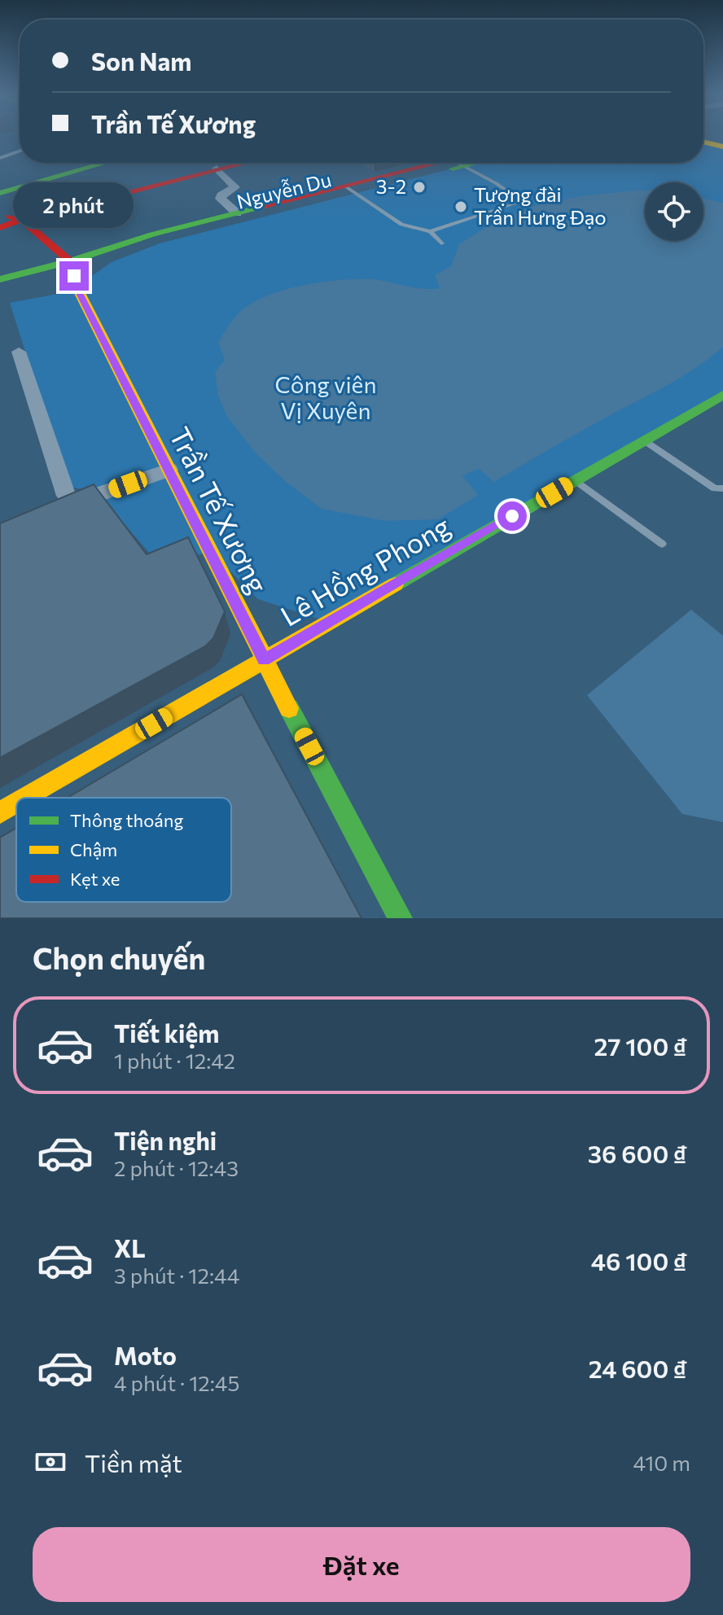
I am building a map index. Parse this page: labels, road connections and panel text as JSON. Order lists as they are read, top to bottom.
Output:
{
  "streets": {
    "street": ["Nguyễn Du", "Trần Tế Xương", "Lê Hồng Phong"]
  },
  "crossings": [
    ["Nguyễn Du", "Trần Tế Xương"],
    ["Trần Tế Xương", "Lê Hồng Phong"]
  ],
  "parks": ["Công viên Vị Xuyên"],
  "places": ["3-2", "Tượng đài Trần Hưng Đạo"],
  "legend": ["Thông thoáng", "Chậm", "Kẹt xe"],
  "page": {
    "banner": ["Son Nam", "Trần Tế Xương"],
    "bubble": "2 phút",
    "heading": "Chọn chuyến",
    "list": [
      {
        "name": "Tiết kiệm",
        "note": "1 phút · 12:42",
        "value": "27 100 ₫"
      },
      {
        "name": "Tiện nghi",
        "note": "2 phút · 12:43",
        "value": "36 600 ₫"
      },
      {
        "name": "XL",
        "note": "3 phút · 12:44",
        "value": "46 100 ₫"
      },
      {
        "name": "Moto",
        "note": "4 phút · 12:45",
        "value": "24 600 ₫"
      }
    ],
    "pay": ["Tiền mặt", "410 m"],
    "buttons": "Đặt xe"
  }
}
